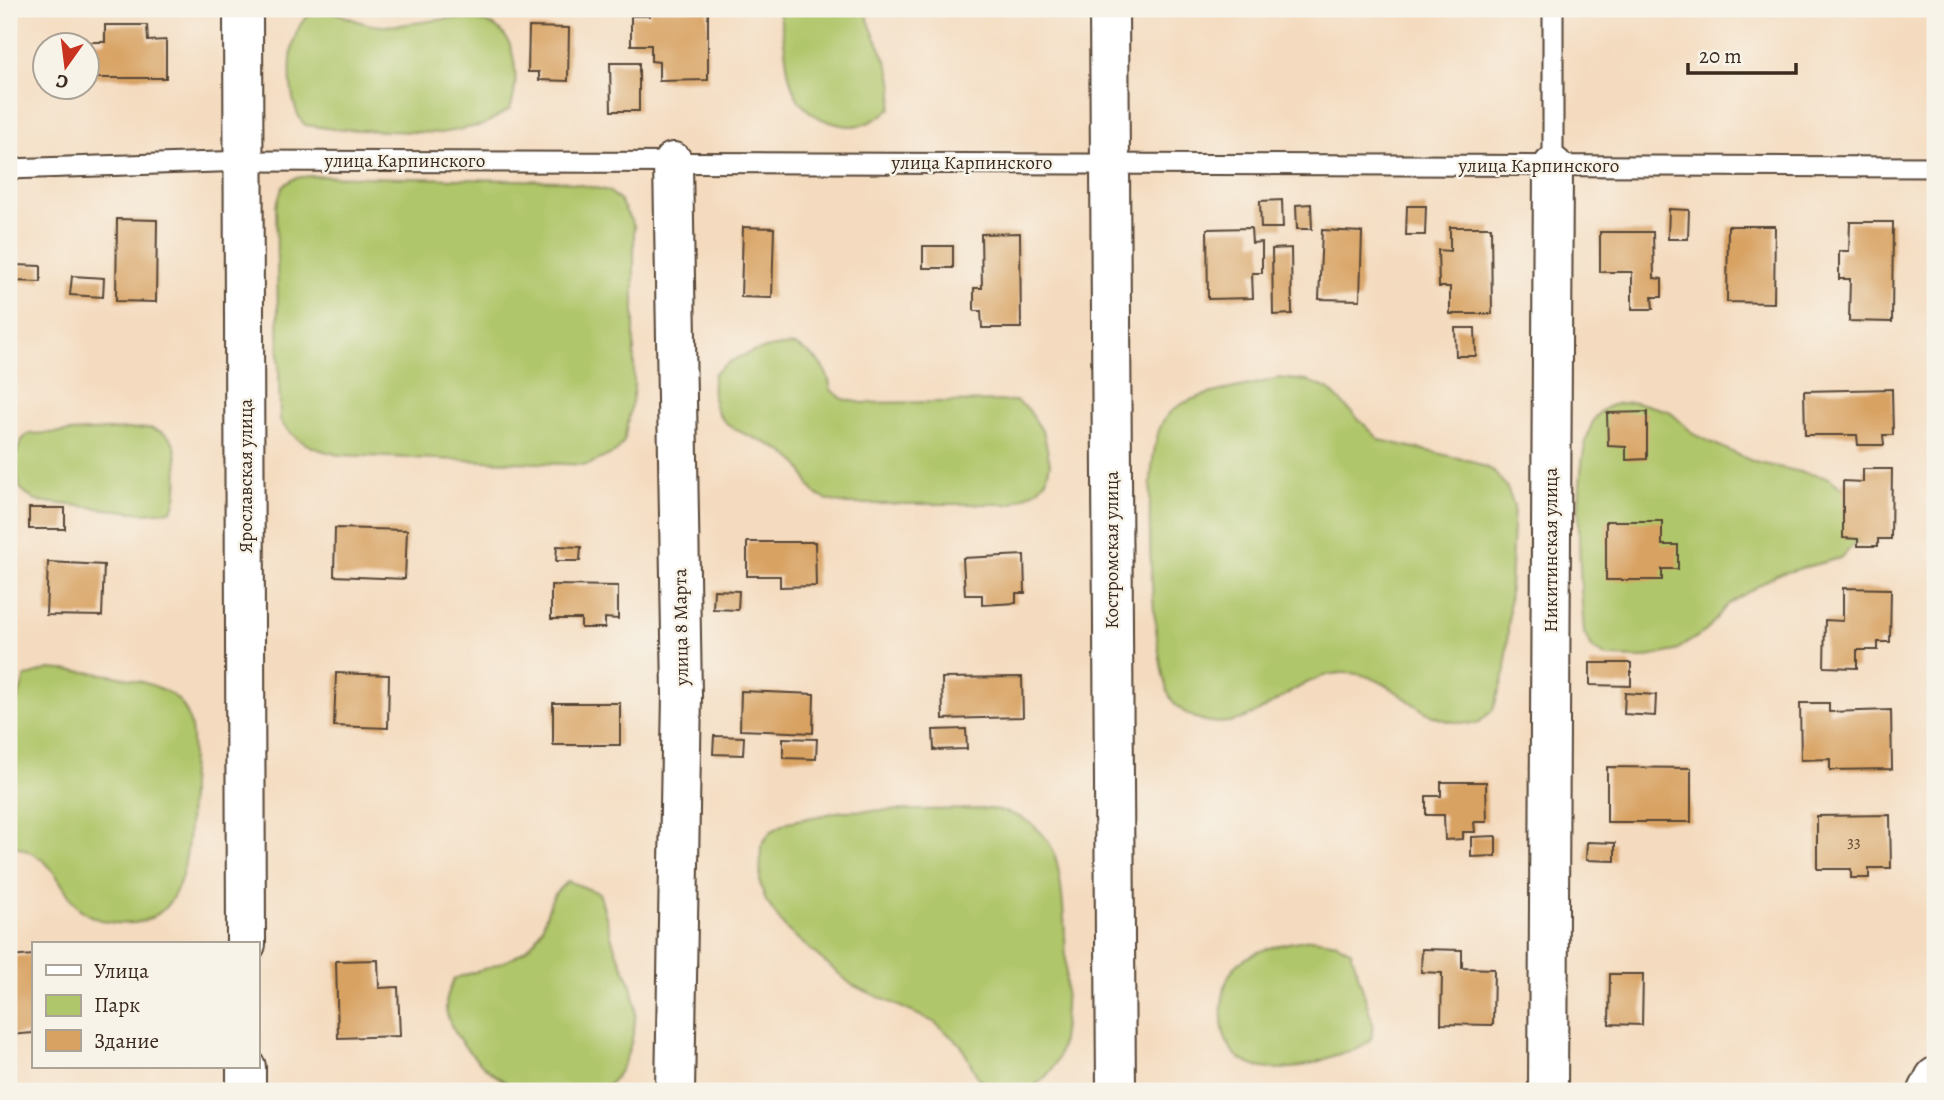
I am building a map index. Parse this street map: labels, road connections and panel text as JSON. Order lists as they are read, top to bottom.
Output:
{
  "streets": {
    "street": [
      "Ярославская улица",
      "Костромская улица",
      "Никитинская улица",
      "улица 8 Марта"
    ],
    "lane": ["улица Карпинского"]
  },
  "crossings": [
    ["улица Карпинского", "Ярославская улица"],
    ["улица Карпинского", "Костромская улица"],
    ["улица Карпинского", "Никитинская улица"],
    ["улица Карпинского", "улица 8 Марта"]
  ],
  "house_numbers": ["33"],
  "legend": ["Улица", "Парк", "Здание"],
  "scale_bar": "20 m",
  "north": "bottom"
}
